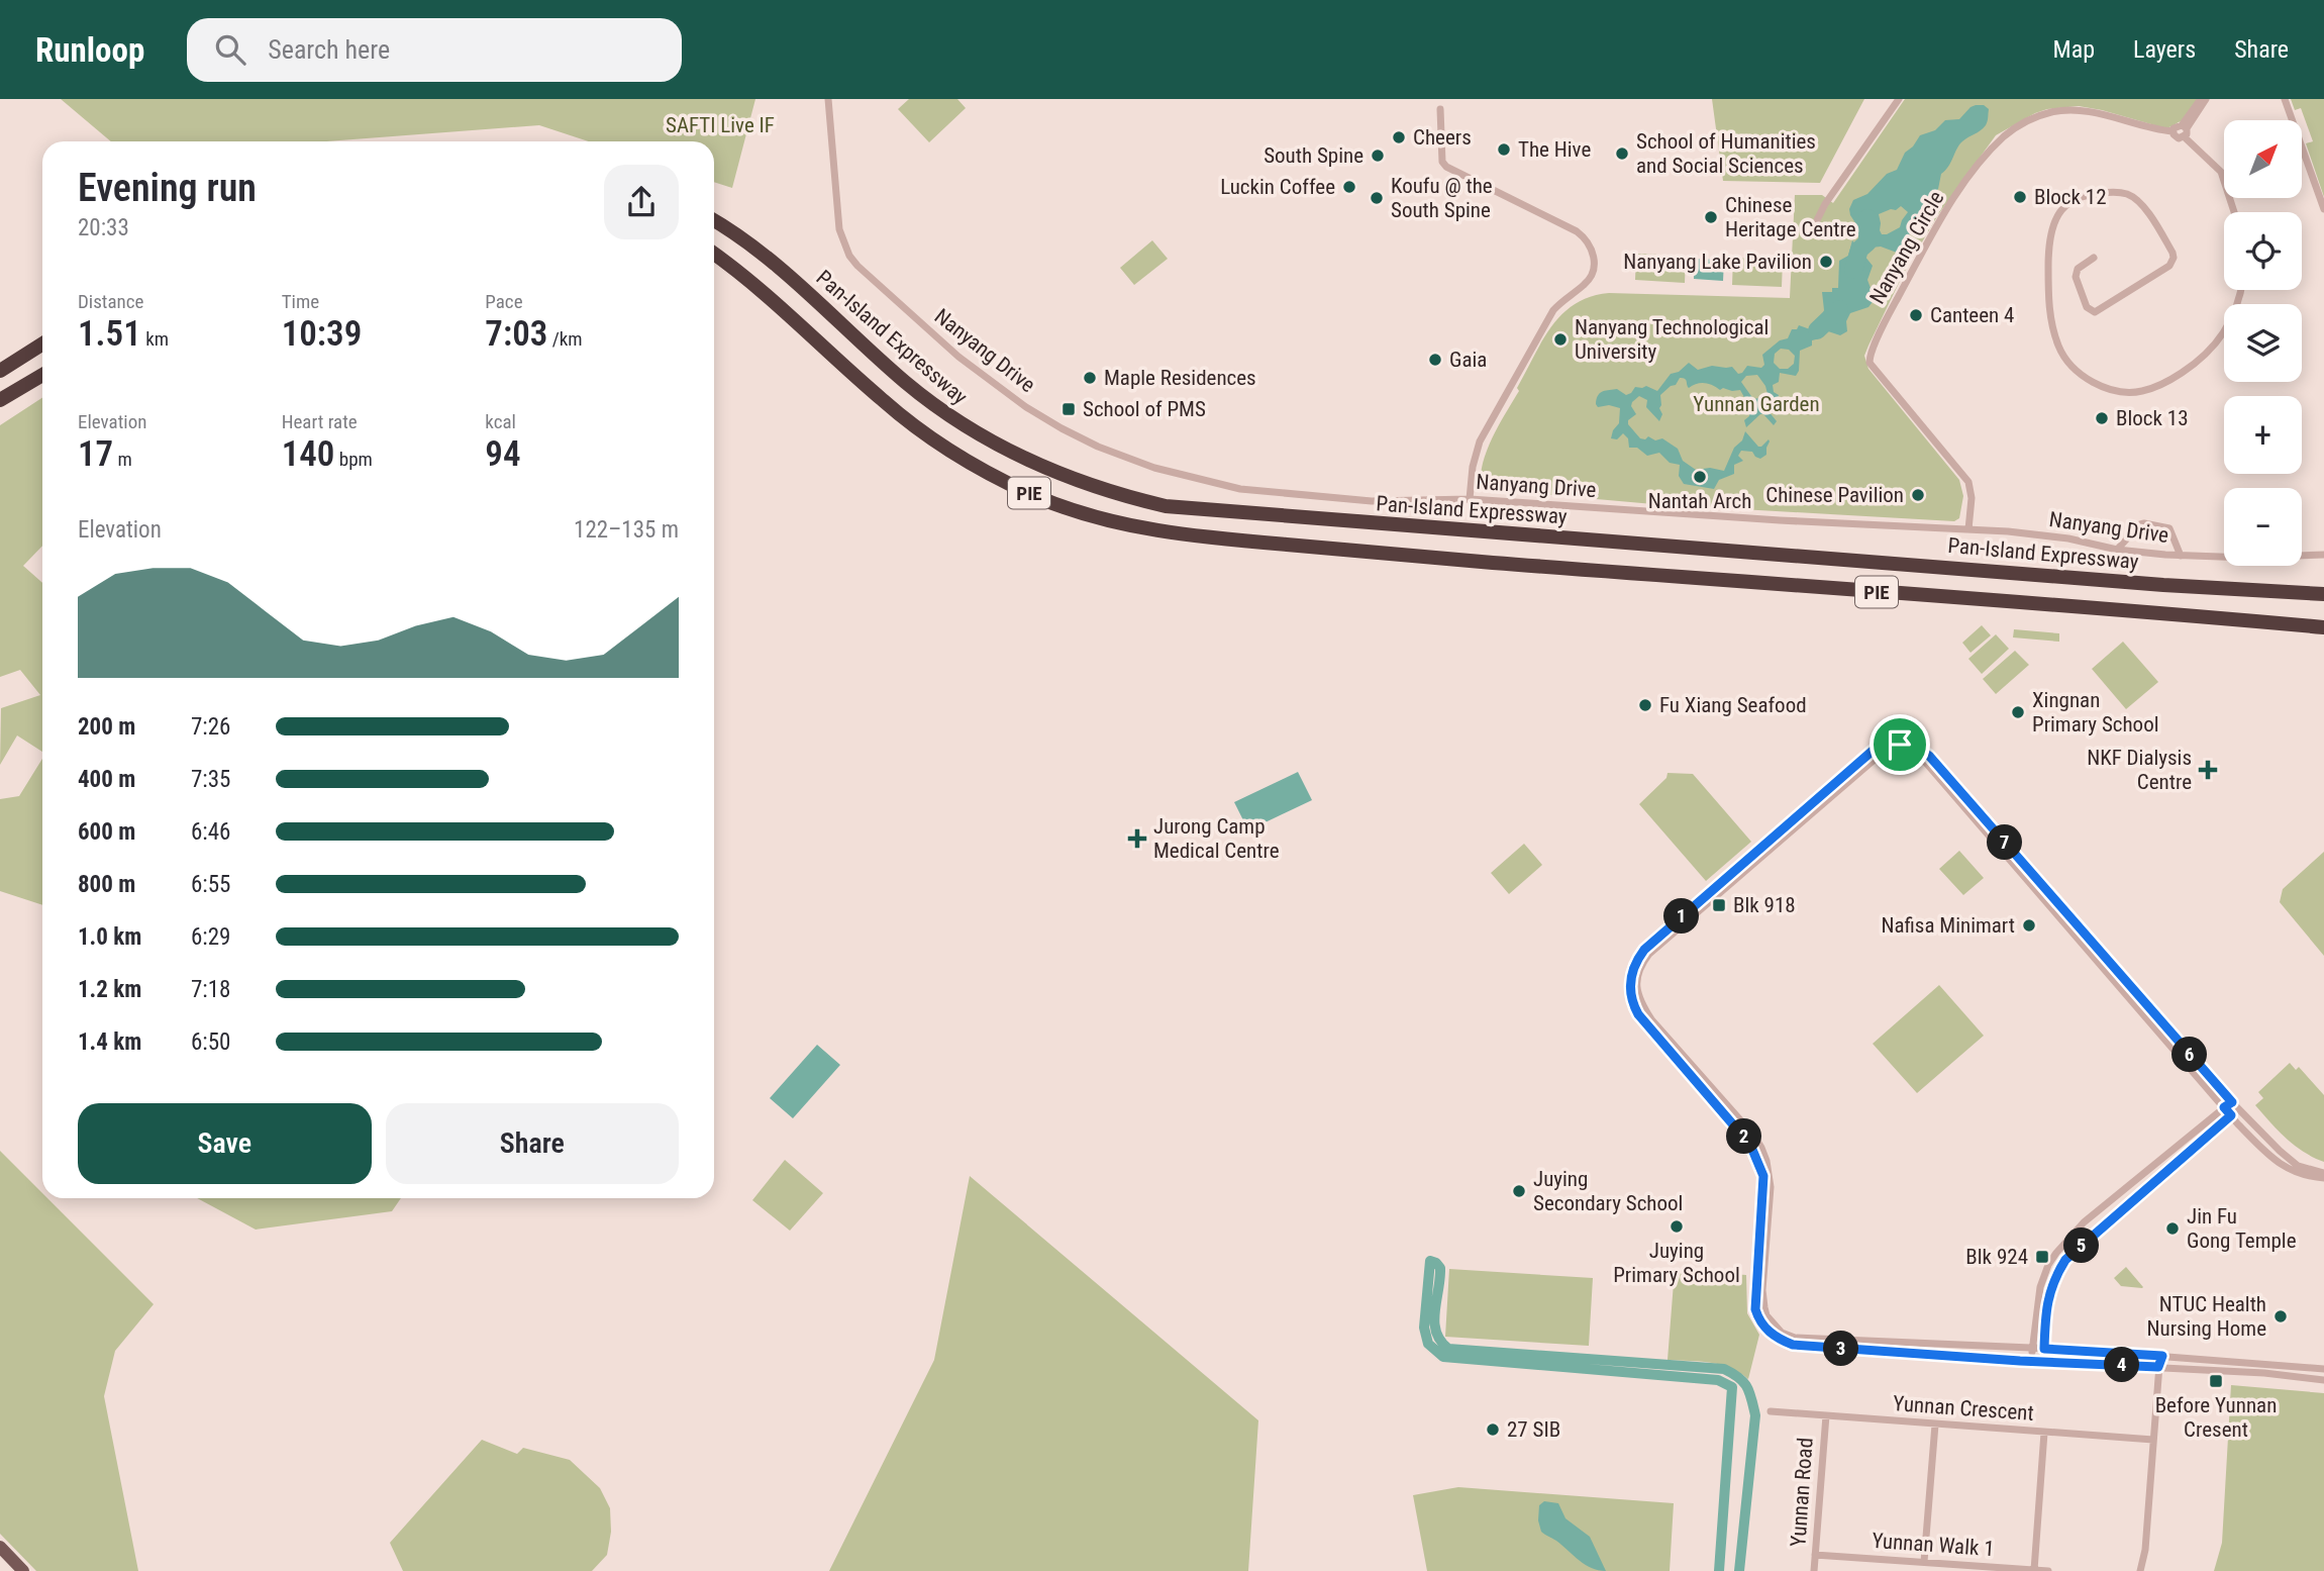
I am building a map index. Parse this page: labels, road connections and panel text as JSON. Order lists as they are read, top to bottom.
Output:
{
  "streets": {
    "highway": ["Pan-Island Expressway", "PIE"],
    "street": [
      "Nanyang Circle",
      "Nanyang Drive",
      "Yunnan Crescent",
      "Yunnan Road",
      "Yunnan Walk 1"
    ]
  },
  "crossings": [
    ["Nanyang Circle", "Nanyang Drive"],
    ["Yunnan Crescent", "Yunnan Road"],
    ["Yunnan Road", "Yunnan Walk 1"]
  ],
  "parks": ["SAFTI Live IF", "Yunnan Garden"],
  "places": {
    "other": [
      "Cheers",
      "The Hive",
      "School of Humanities and Social Sciences",
      "South Spine",
      "Luckin Coffee",
      "Block 12",
      "Koufu @ the South Spine",
      "Chinese Heritage Centre",
      "Nanyang Lake Pavilion",
      "Canteen 4",
      "Nanyang Technological University",
      "Gaia",
      "Maple Residences",
      "Block 13",
      "Nantah Arch",
      "Chinese Pavilion",
      "Fu Xiang Seafood",
      "Xingnan Primary School",
      "Nafisa Minimart",
      "Juying Secondary School",
      "Juying Primary School",
      "Jin Fu Gong Temple",
      "NTUC Health Nursing Home",
      "27 SIB"
    ],
    "transit": [
      "School of PMS",
      "Blk 918",
      "Blk 924",
      "Before Yunnan Cresent"
    ],
    "health": ["NKF Dialysis Centre", "Jurong Camp Medical Centre"]
  },
  "north": "top right",
  "page": {
    "header": "Runloop",
    "search": "Search here",
    "nav": ["Map", "Layers", "Share"],
    "map_buttons": ["+", "−"],
    "heading": ["Evening run", "20:33"],
    "stats": [
      ["Distance", "1.51 km"],
      ["Time", "10:39"],
      ["Pace", "7:03 /km"],
      ["Elevation", "17 m"],
      ["Heart rate", "140 bpm"],
      ["kcal", "94"]
    ],
    "chart": ["Elevation", "122–135 m"],
    "list": [
      {
        "name": "200 m",
        "note": "7:26"
      },
      {
        "name": "400 m",
        "note": "7:35"
      },
      {
        "name": "600 m",
        "note": "6:46"
      },
      {
        "name": "800 m",
        "note": "6:55"
      },
      {
        "name": "1.0 km",
        "note": "6:29"
      },
      {
        "name": "1.2 km",
        "note": "7:18"
      },
      {
        "name": "1.4 km",
        "note": "6:50"
      }
    ],
    "pins": [
      "7",
      "1",
      "6",
      "2",
      "5",
      "3",
      "4"
    ],
    "buttons": ["Save", "Share"]
  }
}
